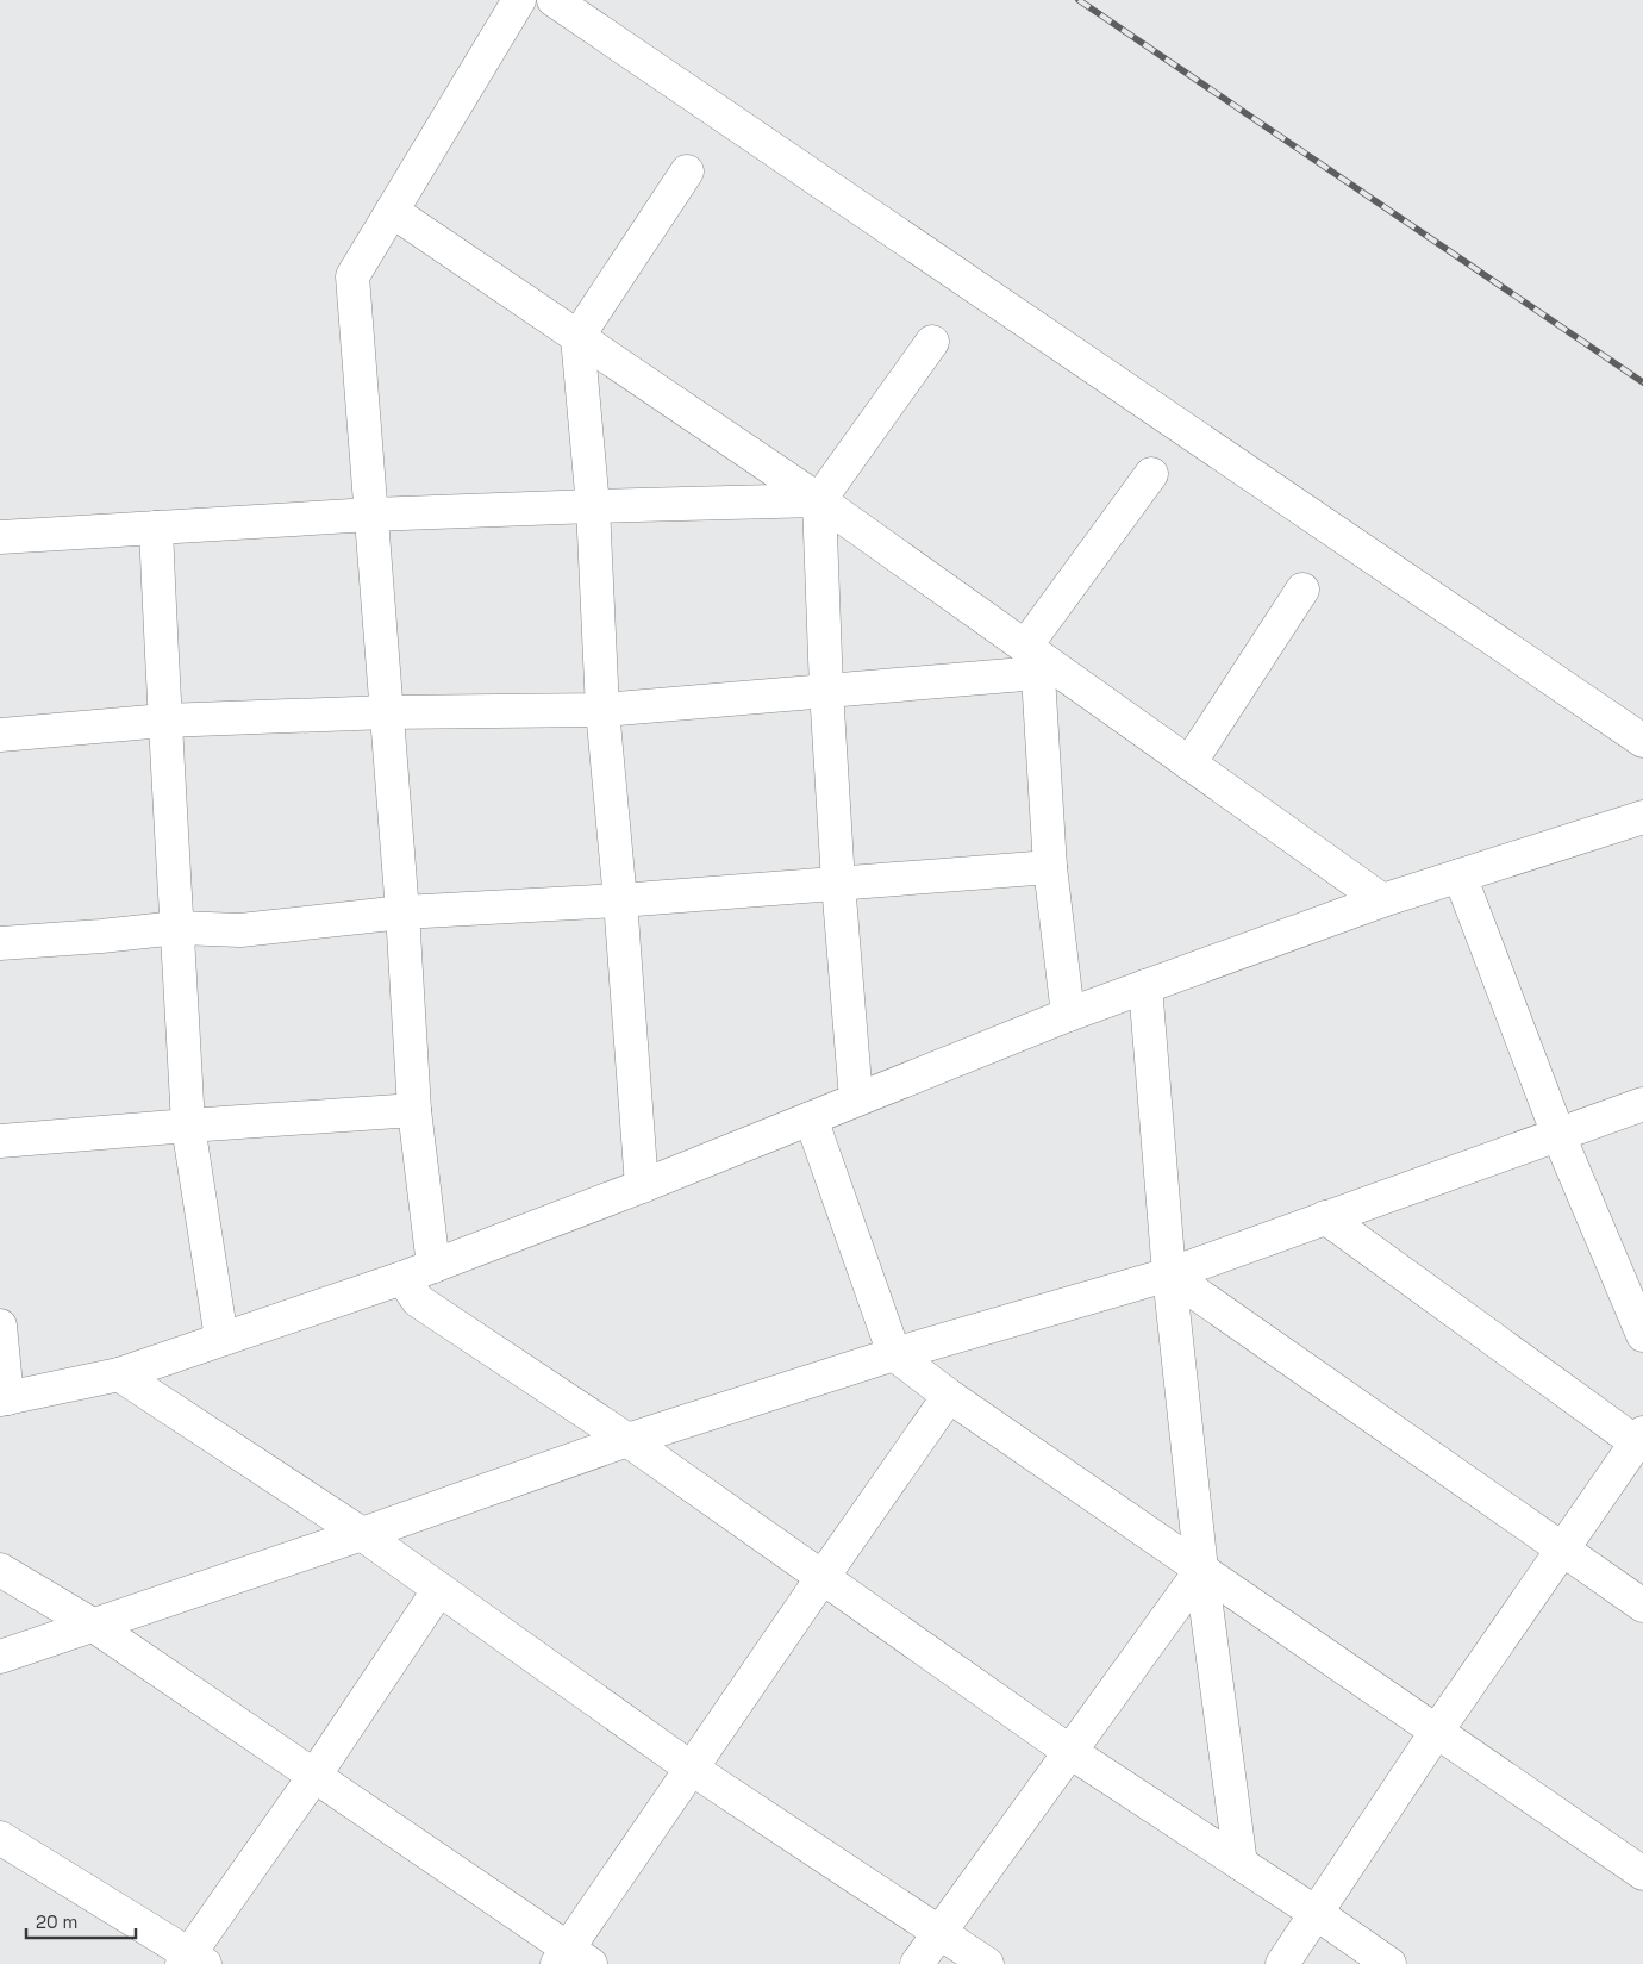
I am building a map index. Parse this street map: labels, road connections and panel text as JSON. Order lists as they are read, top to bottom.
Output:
{
  "scale_bar": "20 m"
}
